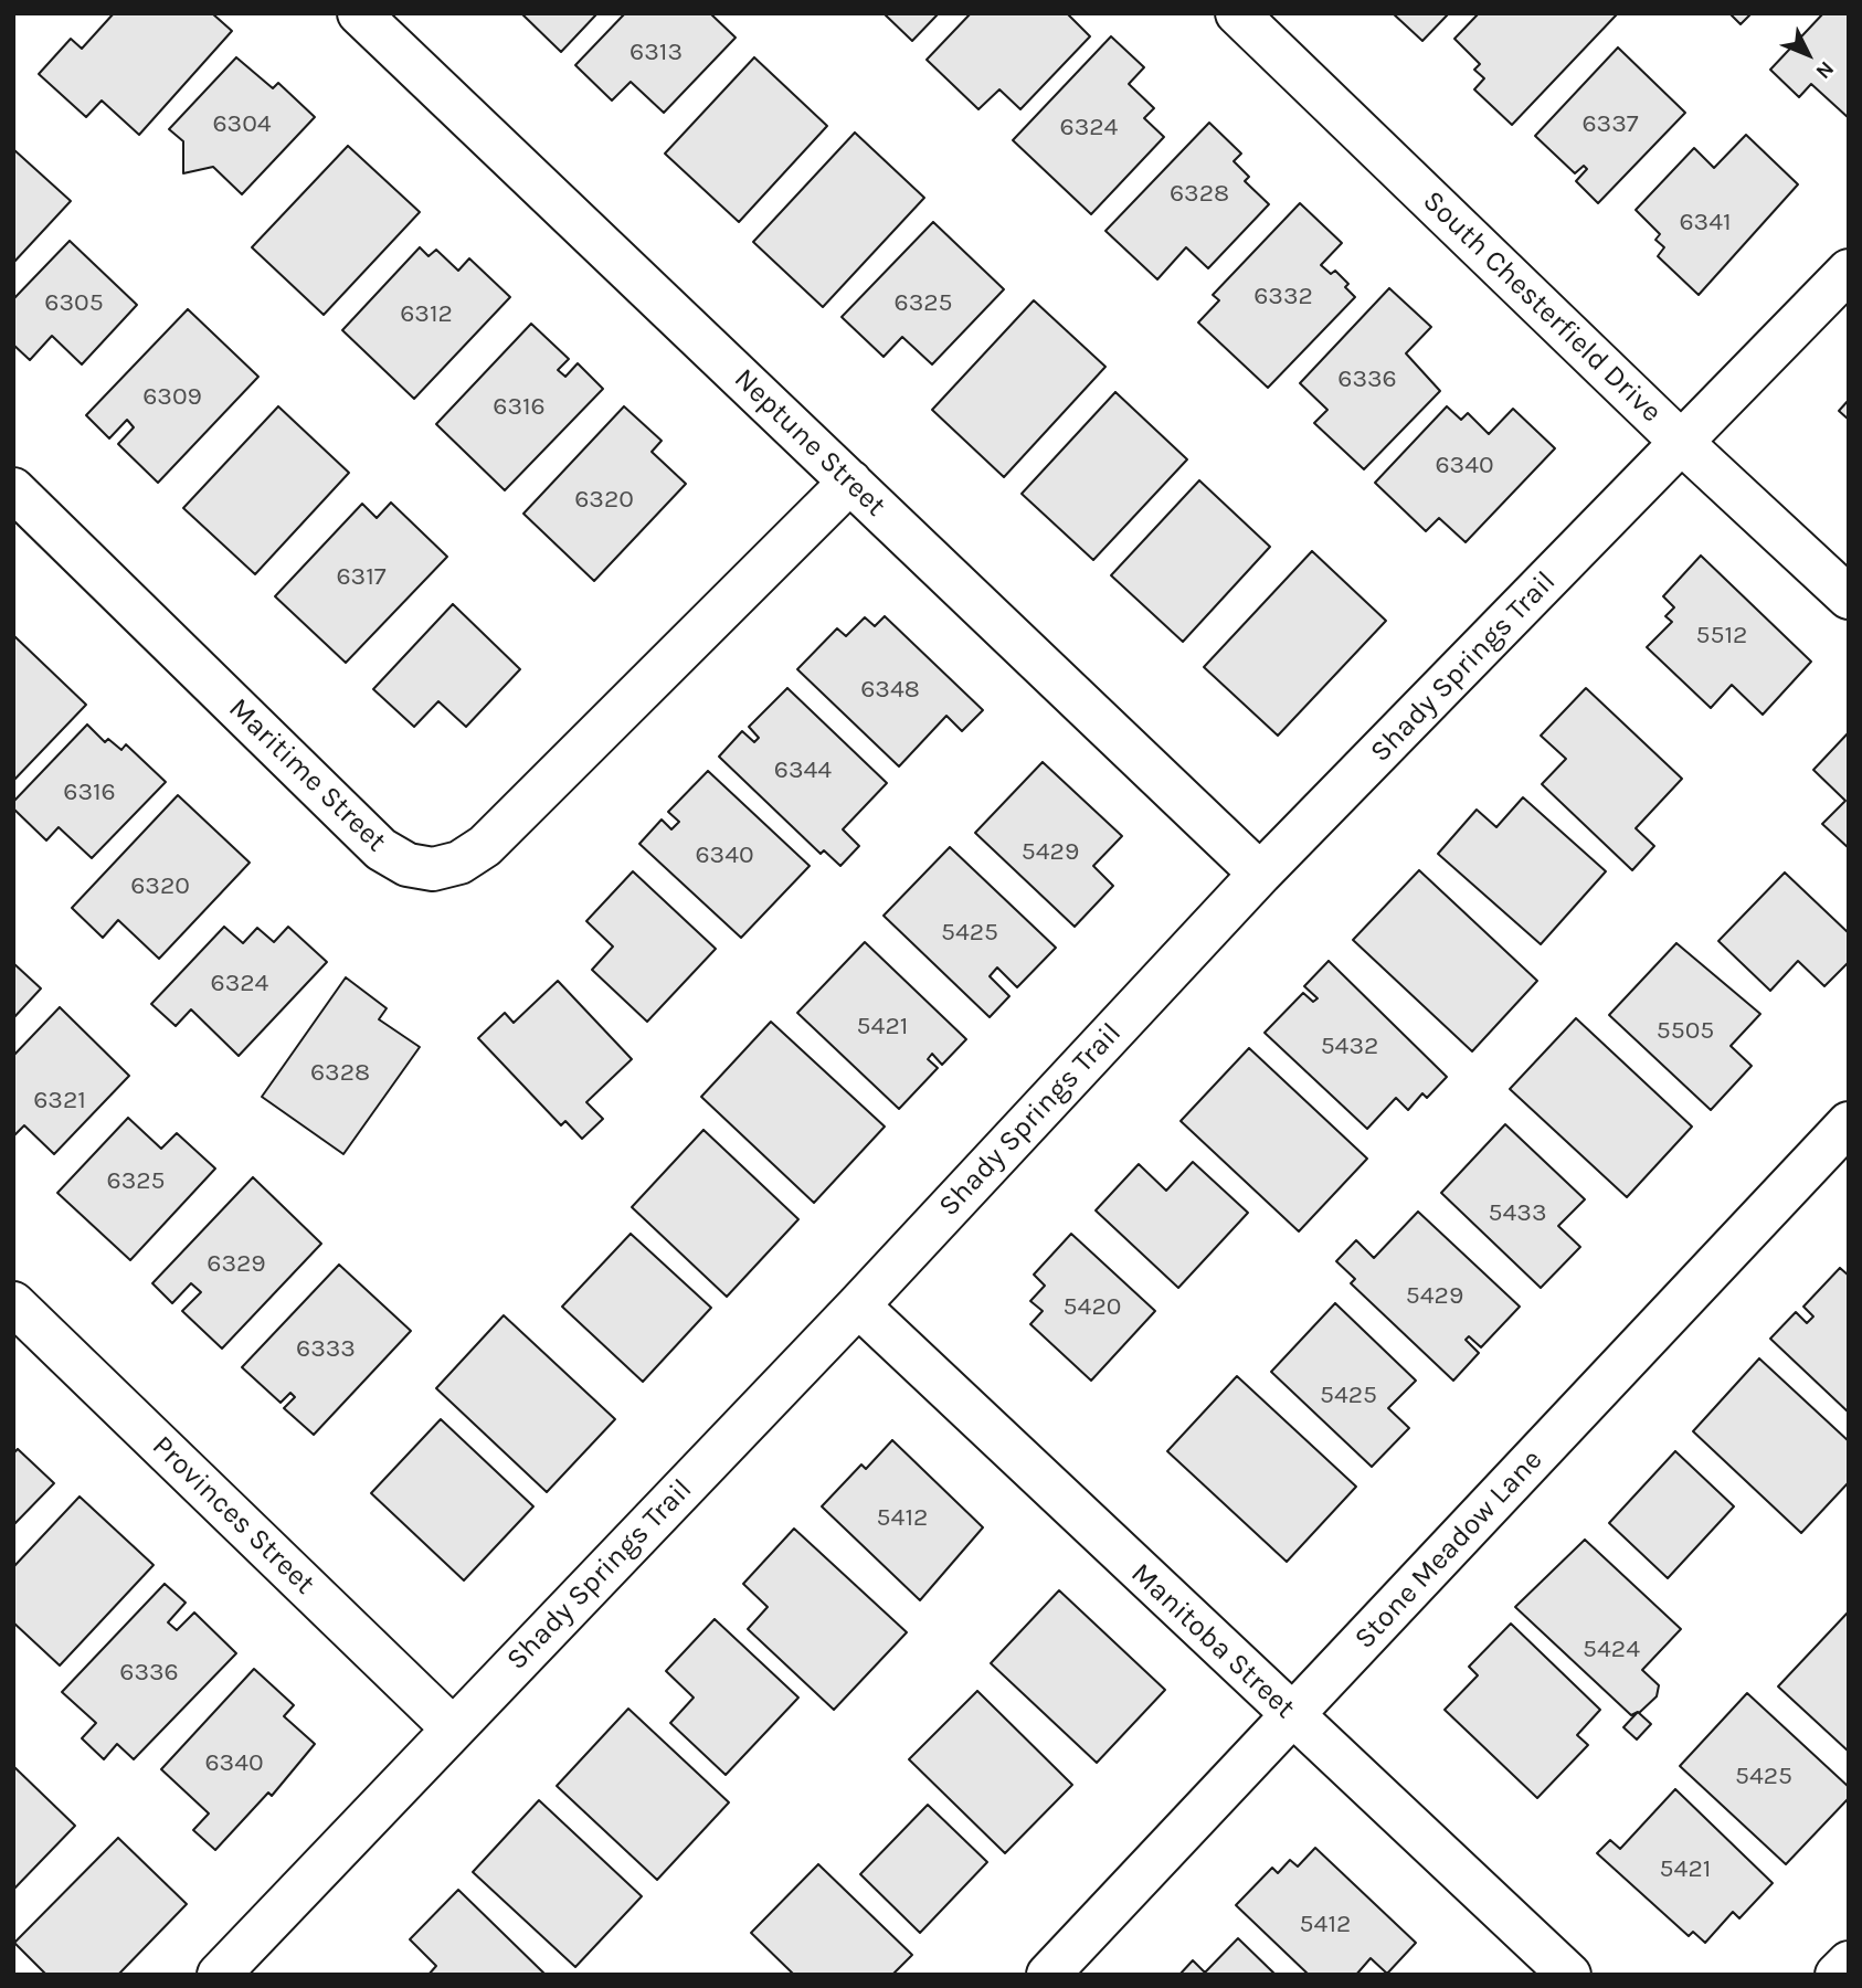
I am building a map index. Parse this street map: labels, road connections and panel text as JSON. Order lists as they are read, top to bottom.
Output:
{
  "streets": {
    "street": [
      "South Chesterfield Drive",
      "Neptune Street",
      "Shady Springs Trail",
      "Maritime Street",
      "Provinces Street",
      "Stone Meadow Lane",
      "Manitoba Street"
    ]
  },
  "crossings": [
    ["South Chesterfield Drive", "Shady Springs Trail"],
    ["Neptune Street", "Shady Springs Trail"],
    ["Neptune Street", "Maritime Street"],
    ["Shady Springs Trail", "Provinces Street"],
    ["Shady Springs Trail", "Manitoba Street"],
    ["Stone Meadow Lane", "Manitoba Street"]
  ],
  "house_numbers": [
    "6313",
    "6304",
    "6337",
    "6324",
    "6328",
    "6341",
    "6332",
    "6305",
    "6325",
    "6312",
    "6336",
    "6309",
    "6316",
    "6340",
    "6320",
    "6317",
    "5512",
    "6348",
    "6344",
    "6316",
    "5429",
    "6340",
    "6320",
    "5425",
    "6324",
    "5421",
    "5505",
    "5432",
    "6328",
    "6321",
    "6325",
    "5433",
    "6329",
    "5429",
    "5420",
    "6333",
    "5425",
    "5412",
    "5424",
    "6336",
    "6340",
    "5425",
    "5421",
    "5412"
  ],
  "north": "bottom right"
}
